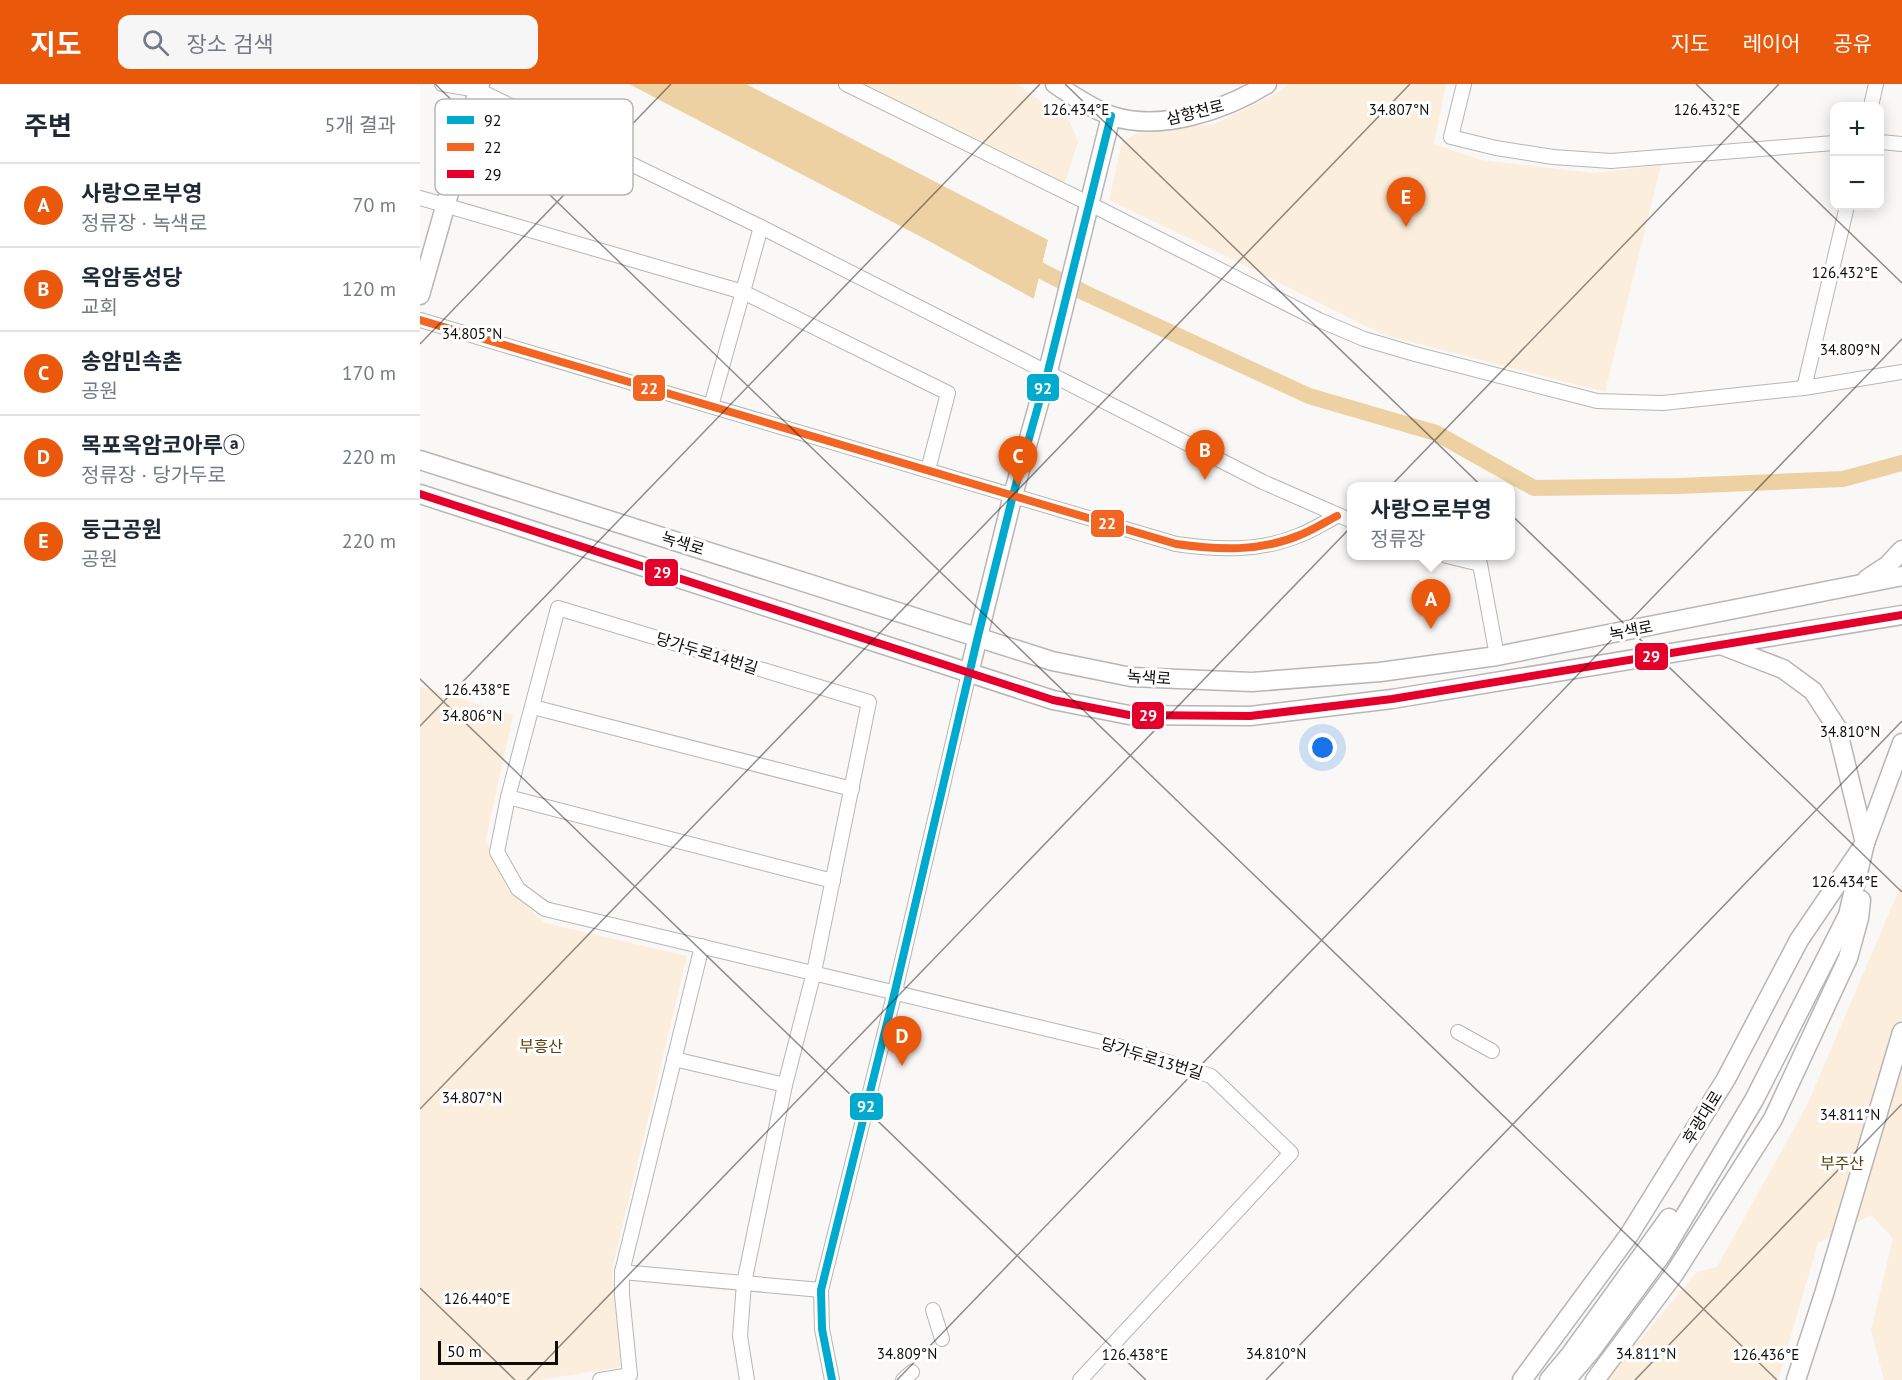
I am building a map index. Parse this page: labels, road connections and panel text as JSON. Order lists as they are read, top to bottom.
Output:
{
  "streets": {
    "street": [
      "삼향천로",
      "녹색로",
      "당가두로14번길",
      "당가두로13번길",
      "후광대로"
    ]
  },
  "parks": ["부흥산", "부주산"],
  "lines": ["transit line 92", "transit line 22", "transit line 29"],
  "legend": ["92", "22", "29"],
  "scale_bar": "50 m",
  "page": {
    "header": "지도",
    "search": "장소 검색",
    "nav": ["지도", "레이어", "공유"],
    "heading": ["주변", "5개 결과"],
    "map_buttons": ["+", "−"],
    "list": [
      {
        "mark": "A",
        "name": "사랑으로부영",
        "note": "정류장 · 녹색로",
        "value": "70 m"
      },
      {
        "mark": "B",
        "name": "옥암동성당",
        "note": "교회",
        "value": "120 m"
      },
      {
        "mark": "C",
        "name": "송암민속촌",
        "note": "공원",
        "value": "170 m"
      },
      {
        "mark": "D",
        "name": "목포옥암코아루ⓐ",
        "note": "정류장 · 당가두로",
        "value": "220 m"
      },
      {
        "mark": "E",
        "name": "둥근공원",
        "note": "공원",
        "value": "220 m"
      }
    ],
    "pins": [
      "E",
      "B",
      "C",
      "A",
      "D"
    ],
    "popup": ["사랑으로부영", "정류장"],
    "scale": "50 m"
  },
  "coordinates": [
    "126.434°E",
    "126.432°E",
    "34.807°N",
    "34.805°N",
    "34.809°N",
    "126.438°E",
    "34.806°N",
    "34.810°N",
    "34.811°N",
    "126.440°E",
    "126.436°E"
  ]
}
